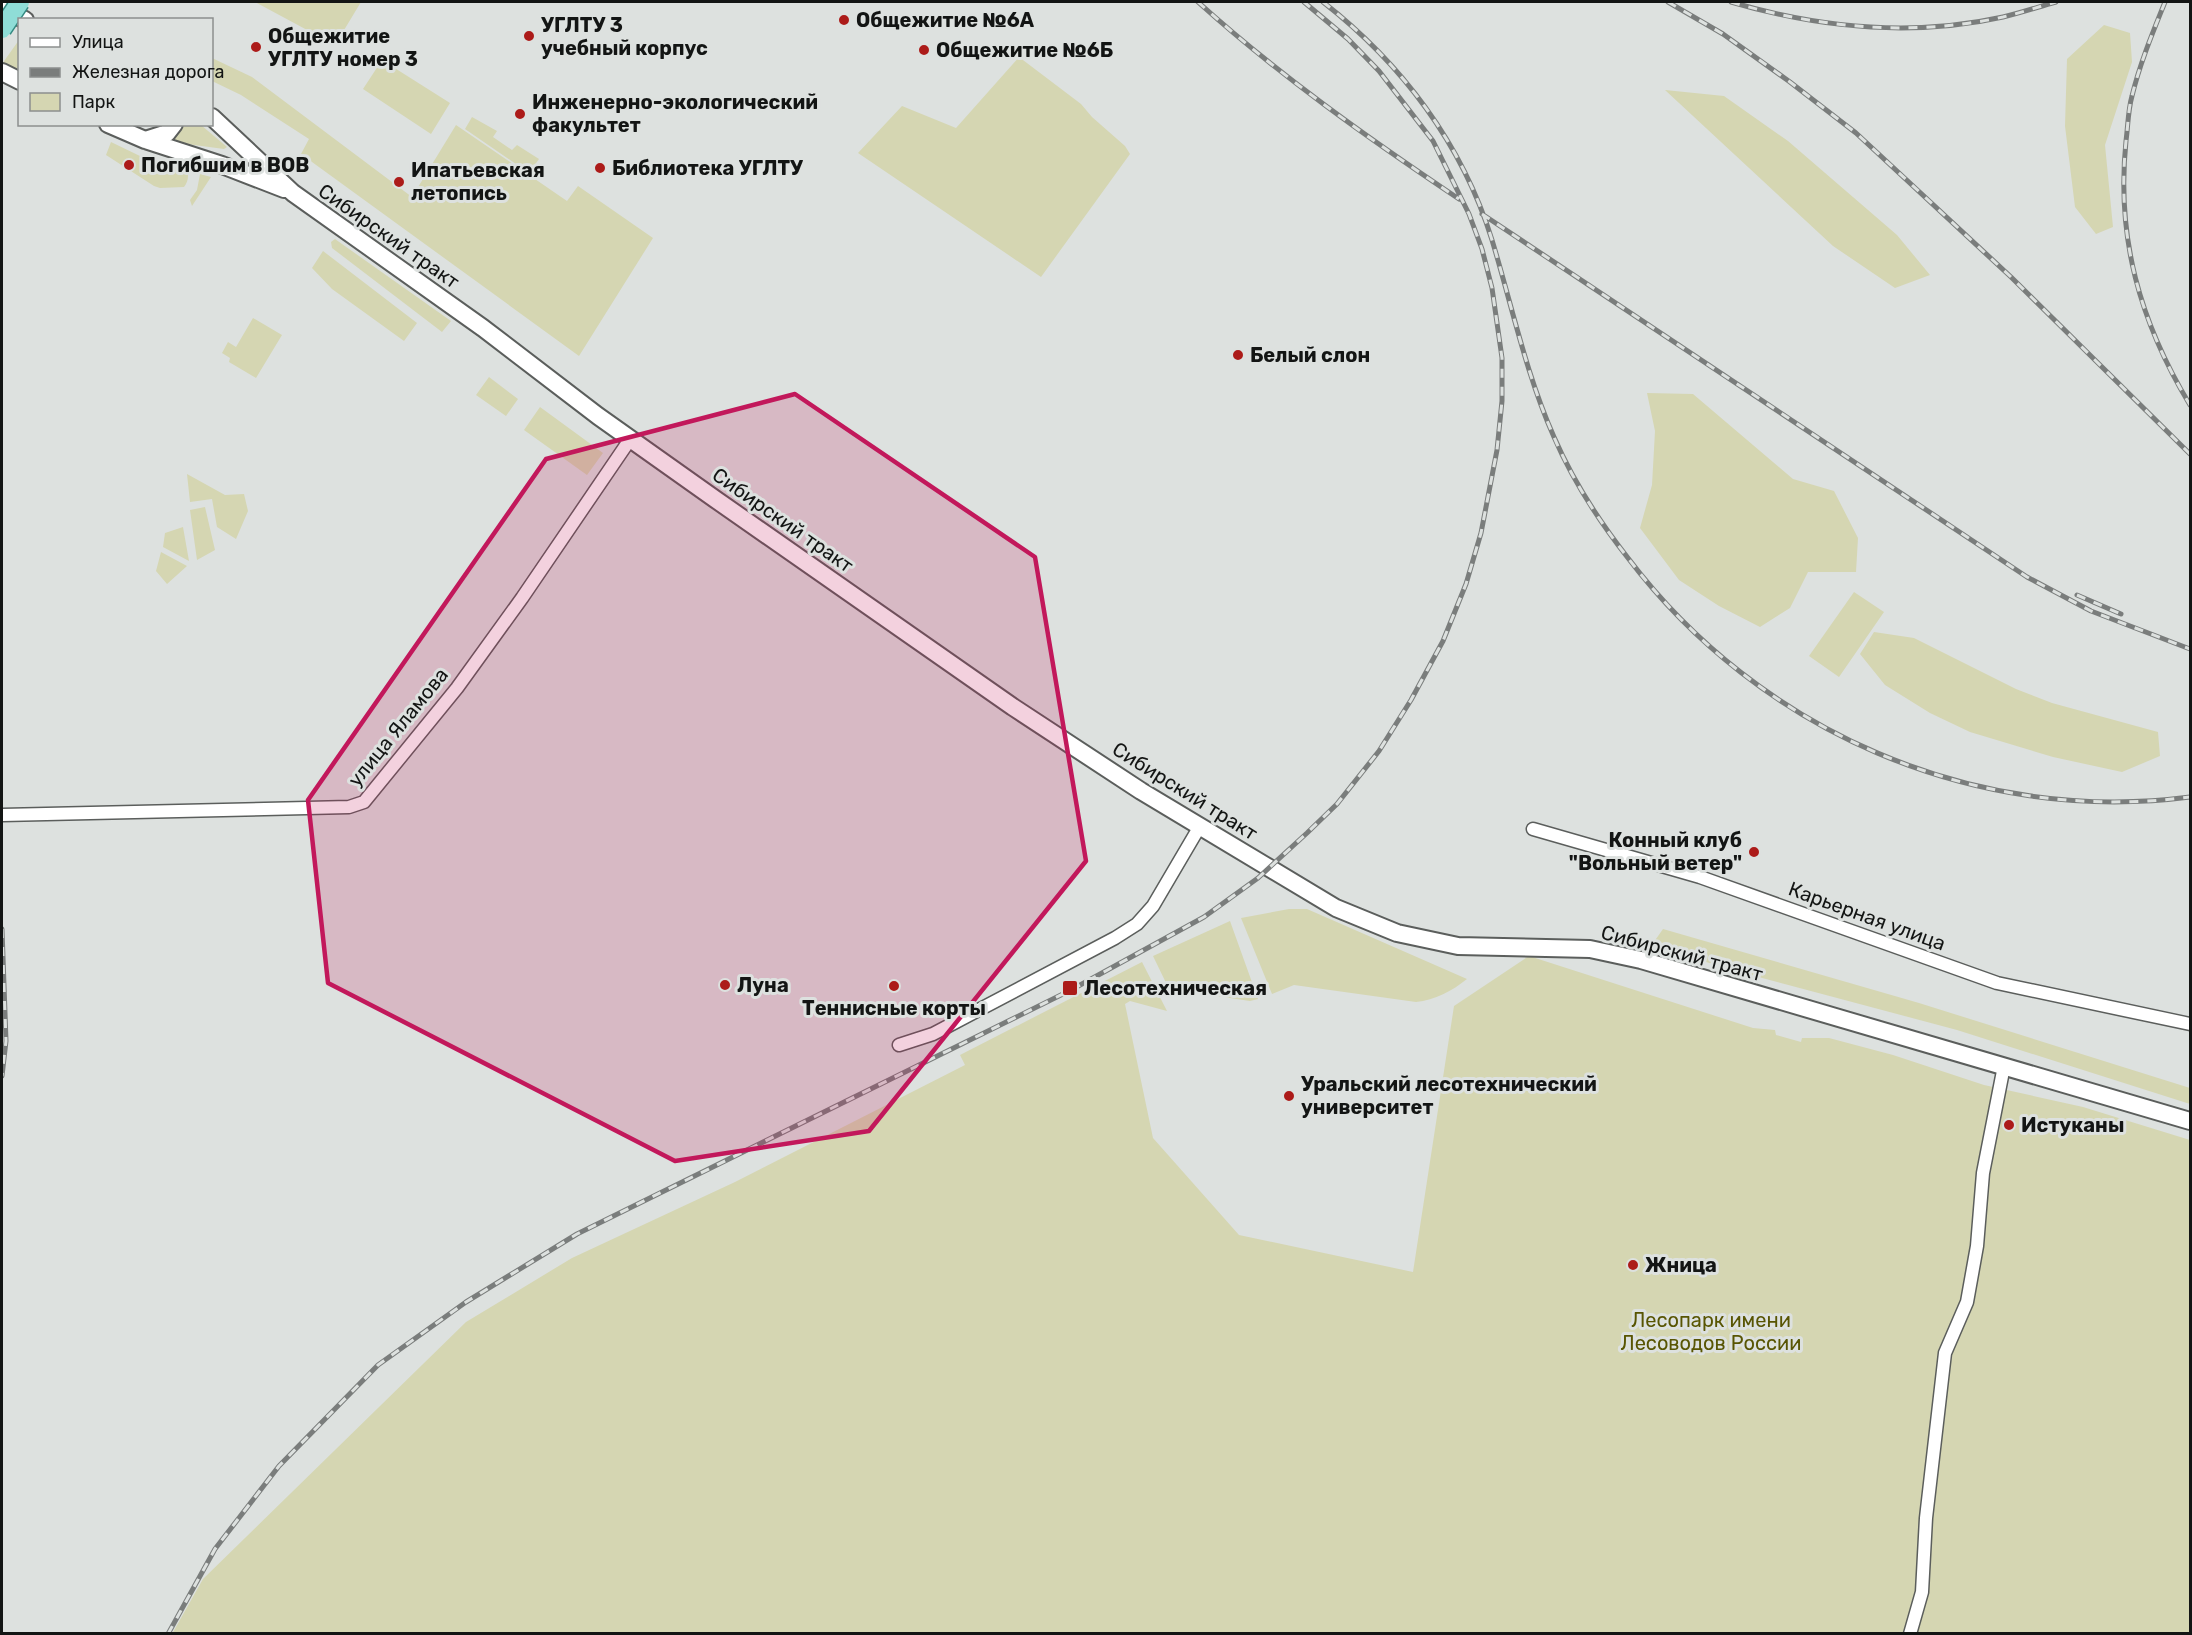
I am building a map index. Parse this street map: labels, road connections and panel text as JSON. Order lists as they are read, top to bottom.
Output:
{
  "streets": {
    "main road": ["Сибирский тракт"],
    "street": ["улица Яламова", "Карьерная улица"]
  },
  "crossings": [
    ["Сибирский тракт", "улица Яламова"]
  ],
  "parks": ["Лесопарк имени Лесоводов России"],
  "places": {
    "other": [
      "Общежитие №6А",
      "УГЛТУ 3 учебный корпус",
      "Общежитие УГЛТУ номер 3",
      "Общежитие №6Б",
      "Инженерно-экологический факультет",
      "Погибшим в ВОВ",
      "Библиотека УГЛТУ",
      "Ипатьевская летопись",
      "Белый слон",
      "Конный клуб \"Вольный ветер\"",
      "Луна",
      "Теннисные корты",
      "Уральский лесотехнический университет",
      "Истуканы",
      "Жница"
    ],
    "transit": ["Лесотехническая"]
  },
  "legend": ["Улица", "Железная дорога", "Парк"]
}
